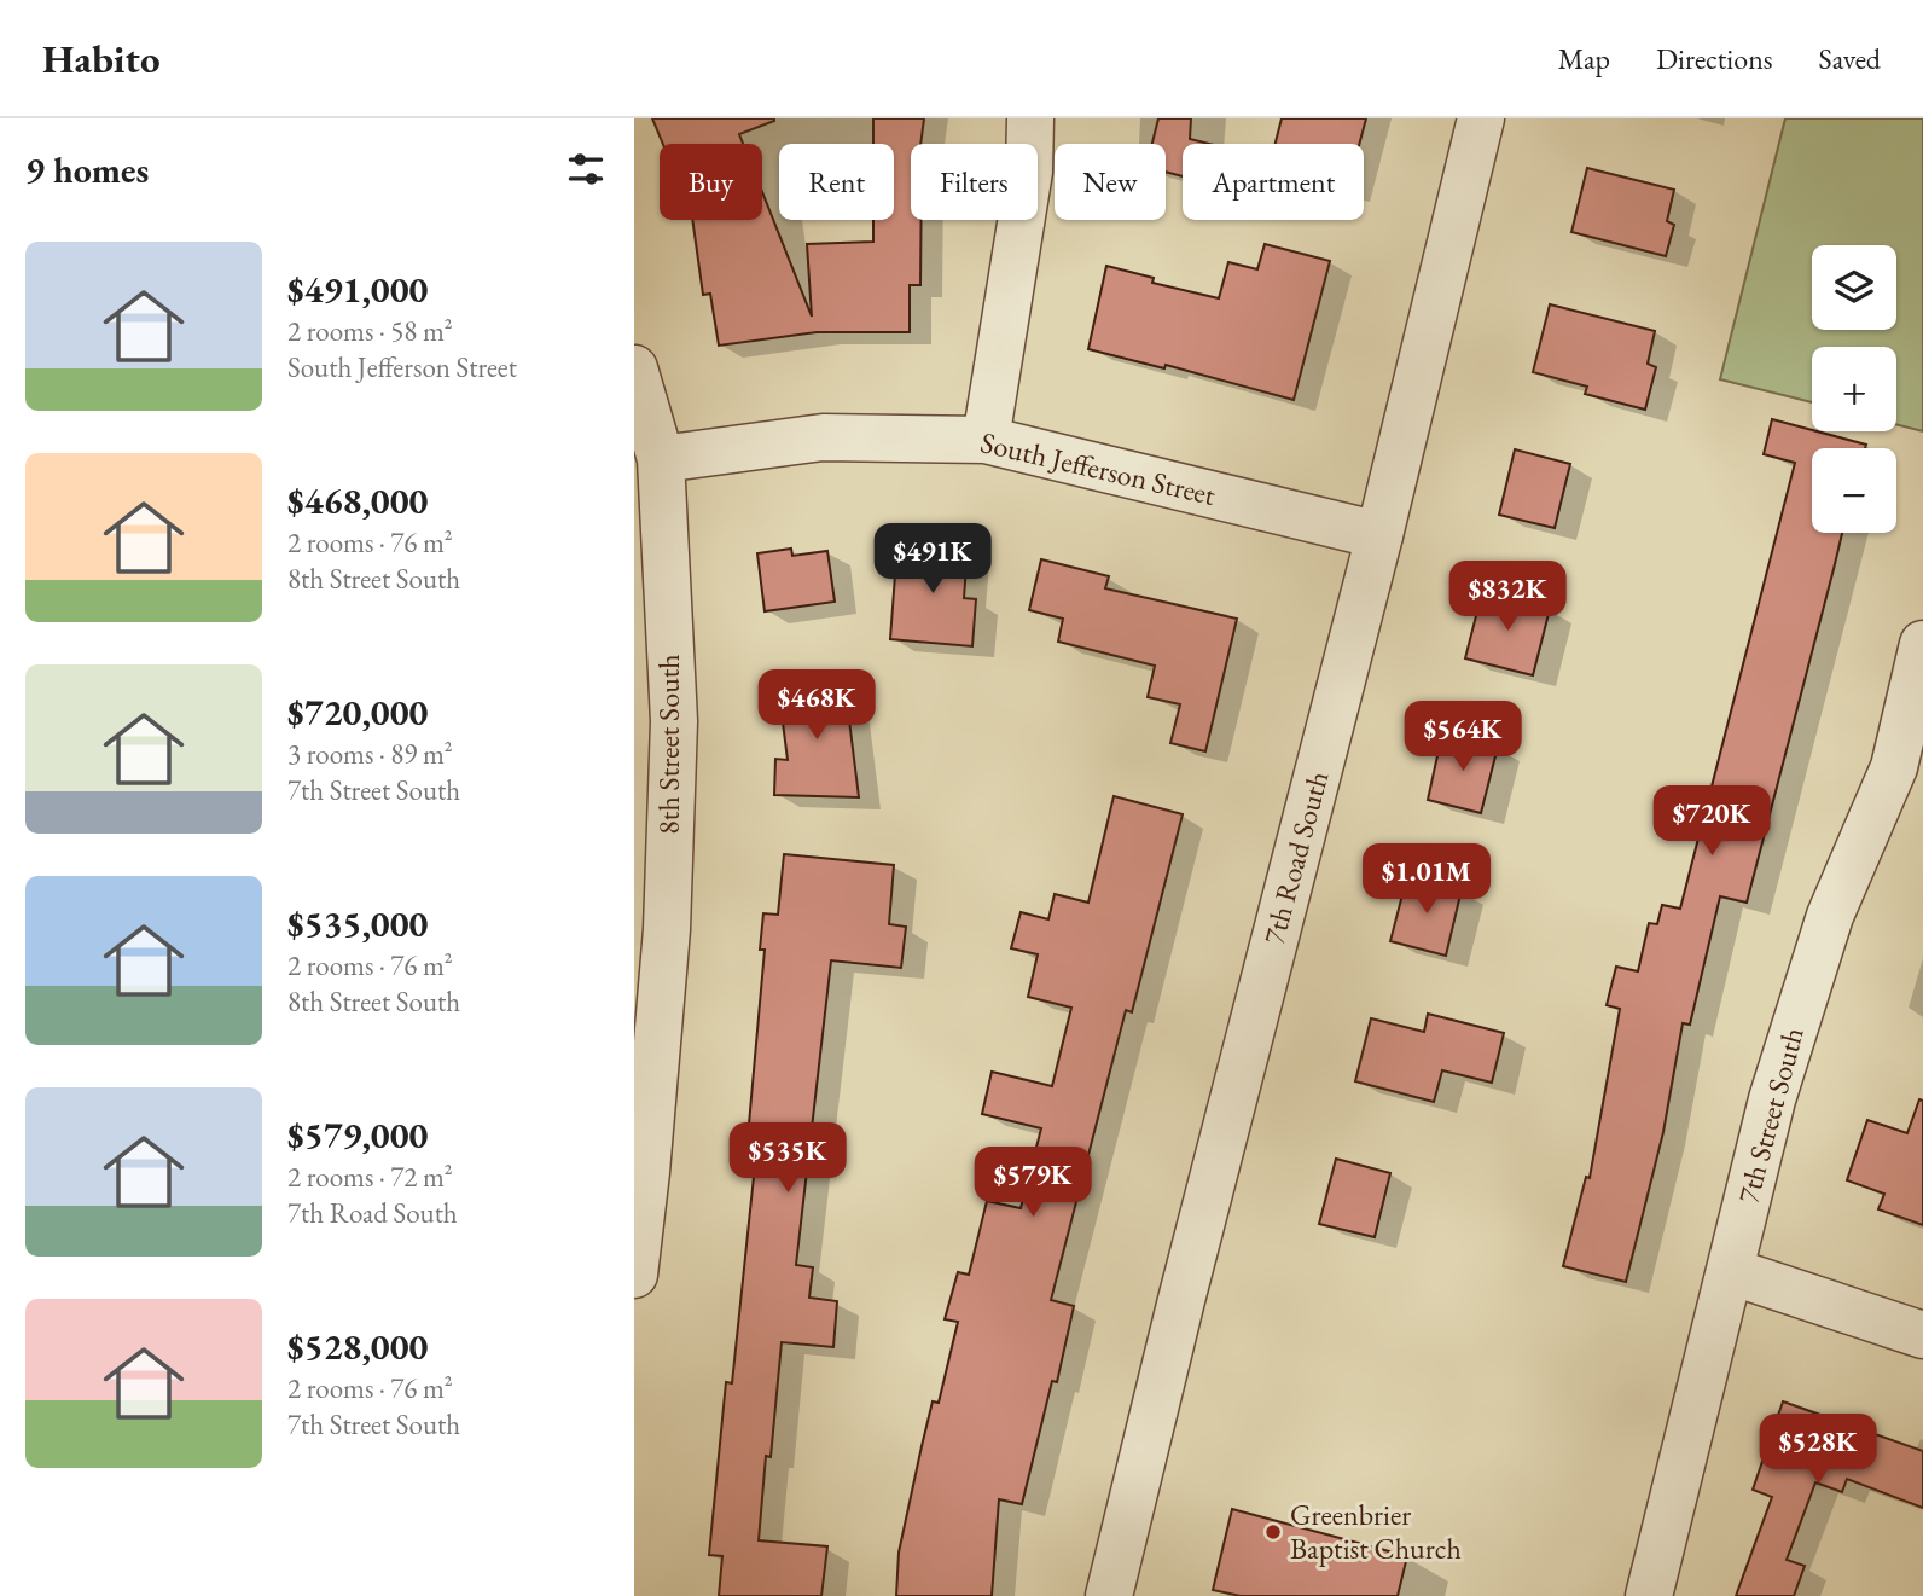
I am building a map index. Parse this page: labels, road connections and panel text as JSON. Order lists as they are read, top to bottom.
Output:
{
  "streets": {
    "street": [
      "South Jefferson Street",
      "8th Street South",
      "7th Road South",
      "7th Street South"
    ]
  },
  "crossings": [
    ["South Jefferson Street", "8th Street South"],
    ["South Jefferson Street", "7th Road South"]
  ],
  "places": ["Greenbrier Baptist Church"],
  "page": {
    "header": "Habito",
    "nav": ["Map", "Directions", "Saved"],
    "heading": "9 homes",
    "chip": [
      "Buy",
      "Rent",
      "Filters",
      "New",
      "Apartment"
    ],
    "list": [
      {
        "name": "$491,000",
        "note": "2 rooms · 58 m² · South Jefferson Street"
      },
      {
        "name": "$468,000",
        "note": "2 rooms · 76 m² · 8th Street South"
      },
      {
        "name": "$720,000",
        "note": "3 rooms · 89 m² · 7th Street South"
      },
      {
        "name": "$535,000",
        "note": "2 rooms · 76 m² · 8th Street South"
      },
      {
        "name": "$579,000",
        "note": "2 rooms · 72 m² · 7th Road South"
      },
      {
        "name": "$528,000",
        "note": "2 rooms · 76 m² · 7th Street South"
      }
    ],
    "map_buttons": ["+", "−"],
    "price": [
      "$491K",
      "$832K",
      "$468K",
      "$564K",
      "$720K",
      "$1.01M",
      "$535K",
      "$579K",
      "$528K"
    ]
  }
}
